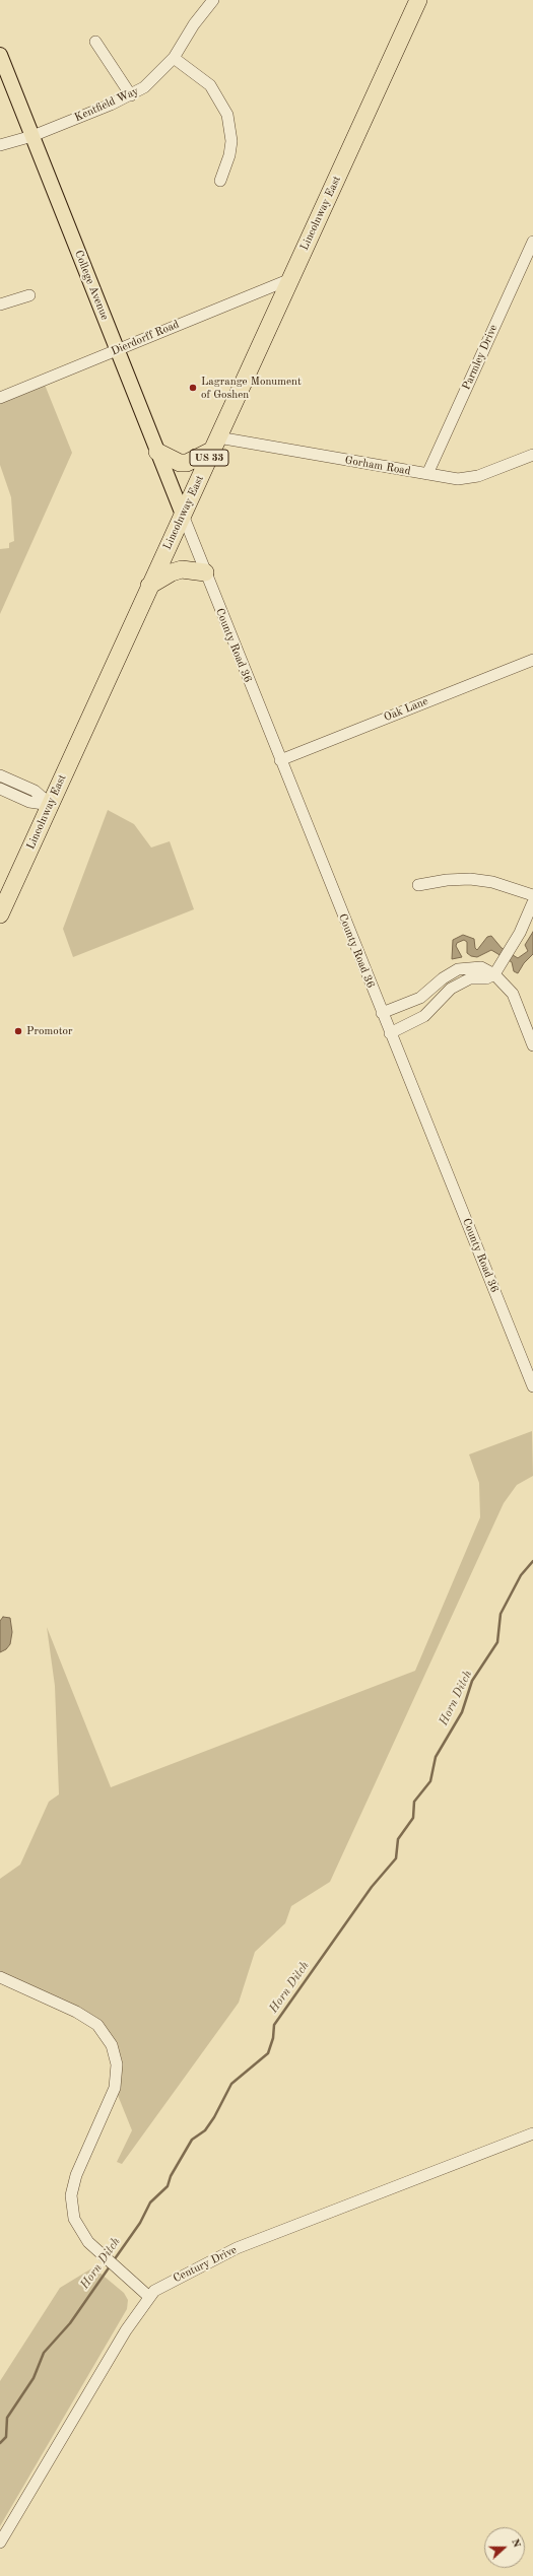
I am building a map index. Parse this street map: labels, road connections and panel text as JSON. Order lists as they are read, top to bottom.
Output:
{
  "streets": {
    "highway": ["Lincolnway East", "US 33"],
    "main road": ["College Avenue"],
    "street": [
      "Kentfield Way",
      "Dierdorff Road",
      "Parmley Drive",
      "Gorham Road",
      "County Road 36",
      "Oak Lane",
      "Century Drive"
    ]
  },
  "crossings": [
    ["Kentfield Way", "College Avenue"],
    ["Lincolnway East", "College Avenue"],
    ["Lincolnway East", "Dierdorff Road"],
    ["Lincolnway East", "Gorham Road"],
    ["Lincolnway East", "County Road 36"],
    ["College Avenue", "Dierdorff Road"],
    ["College Avenue", "County Road 36"],
    ["Parmley Drive", "Gorham Road"],
    ["County Road 36", "Oak Lane"]
  ],
  "water": ["Horn Ditch"],
  "places": ["Lagrange Monument of Goshen", "Promotor"],
  "north": "right"
}
